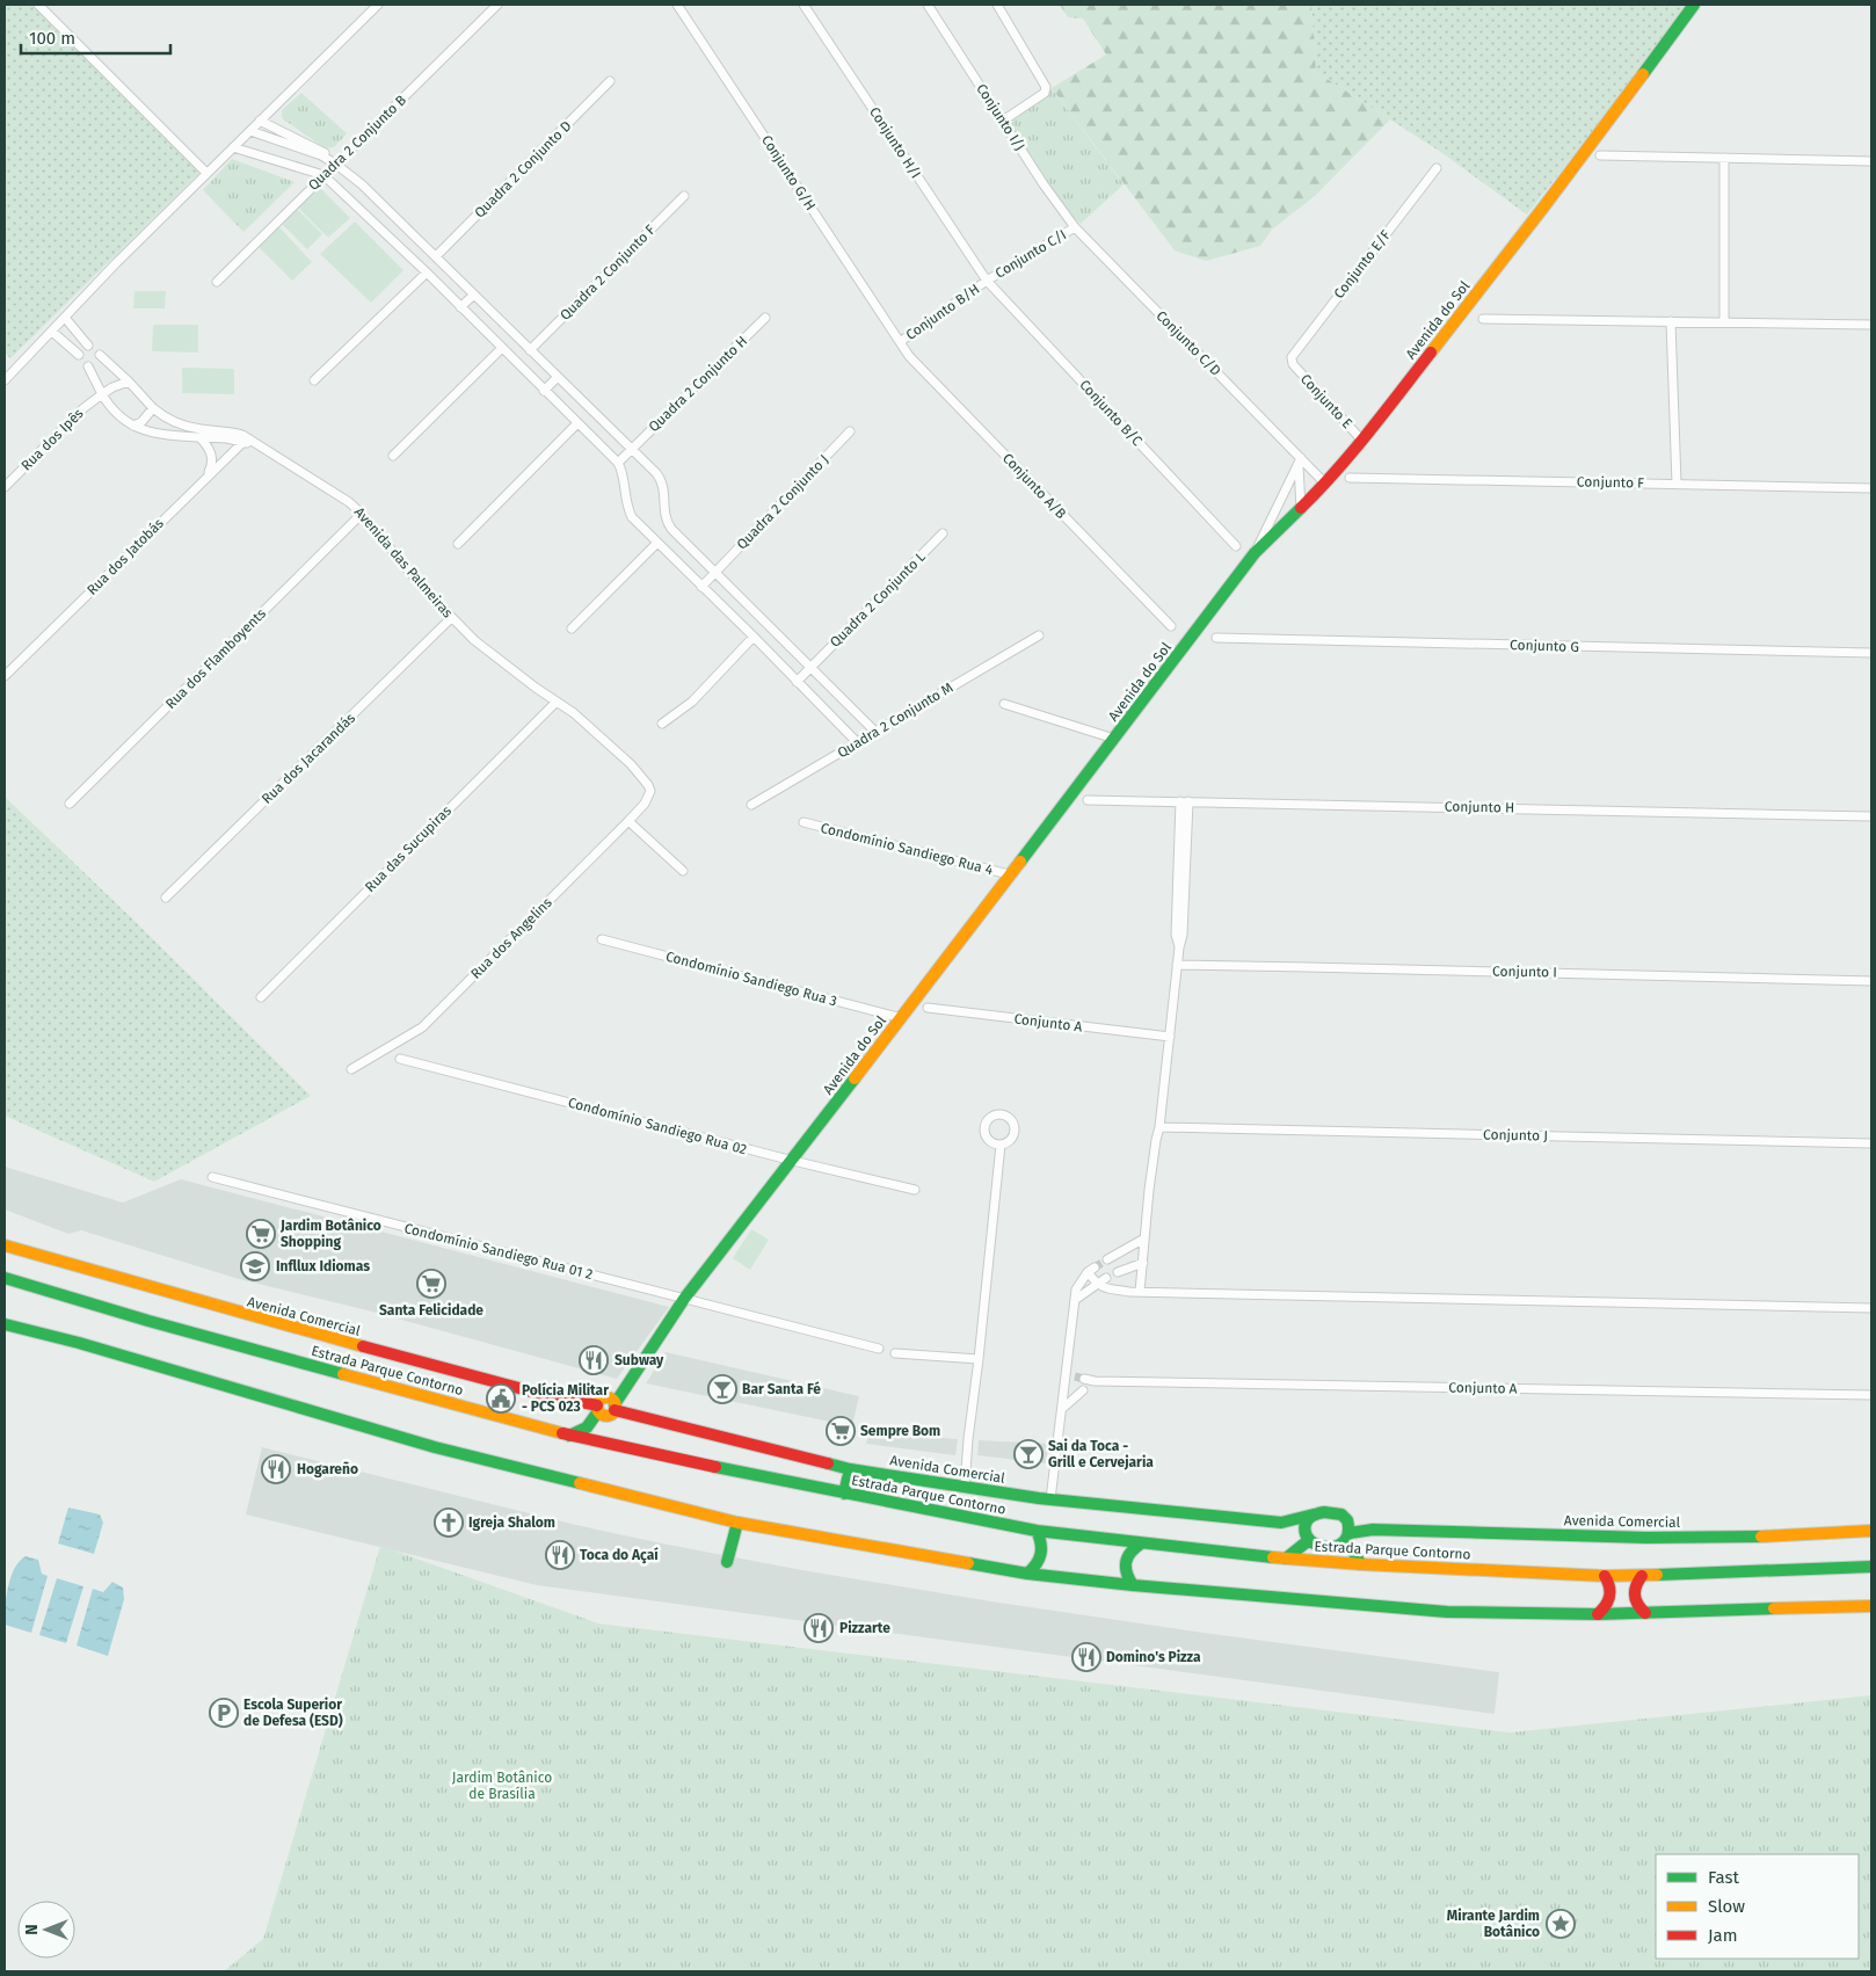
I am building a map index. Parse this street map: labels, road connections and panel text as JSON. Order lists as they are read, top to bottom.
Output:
{
  "streets": {
    "main road": ["Avenida do Sol", "Avenida Comercial", "Estrada Parque Contorno"],
    "street": [
      "Conjunto I/J",
      "Quadra 2 Conjunto B",
      "Conjunto H/I",
      "Quadra 2 Conjunto D",
      "Conjunto G/H",
      "Conjunto C/I",
      "Conjunto E/F",
      "Quadra 2 Conjunto F",
      "Conjunto B/H",
      "Conjunto C/D",
      "Quadra 2 Conjunto H",
      "Conjunto E",
      "Conjunto B/C",
      "Rua dos Ipês",
      "Conjunto F",
      "Conjunto A/B",
      "Quadra 2 Conjunto J",
      "Rua dos Jatobás",
      "Avenida das Palmeiras",
      "Quadra 2 Conjunto L",
      "Conjunto G",
      "Rua dos Flamboyents",
      "Quadra 2 Conjunto M",
      "Rua dos Jacarandás",
      "Conjunto H",
      "Rua das Sucupiras",
      "Condomínio Sandiego Rua 4",
      "Rua dos Angelins",
      "Conjunto I",
      "Condomínio Sandiego Rua 3",
      "Conjunto A",
      "Condomínio Sandiego Rua 02",
      "Conjunto J",
      "Condomínio Sandiego Rua 01 2"
    ]
  },
  "crossings": [
    ["Conjunto I/J", "Conjunto C/I"],
    ["Conjunto I/J", "Conjunto C/D"],
    ["Conjunto H/I", "Conjunto C/I"],
    ["Conjunto H/I", "Conjunto B/H"],
    ["Conjunto H/I", "Conjunto B/C"],
    ["Conjunto G/H", "Conjunto B/H"],
    ["Conjunto G/H", "Conjunto A/B"],
    ["Conjunto C/I", "Conjunto B/H"],
    ["Conjunto C/I", "Conjunto C/D"],
    ["Conjunto C/I", "Conjunto B/C"],
    ["Conjunto E/F", "Conjunto E"],
    ["Conjunto B/H", "Conjunto B/C"],
    ["Conjunto B/H", "Conjunto A/B"],
    ["Avenida do Sol", "Conjunto C/D"],
    ["Avenida do Sol", "Conjunto E"],
    ["Avenida do Sol", "Condomínio Sandiego Rua 4"],
    ["Avenida do Sol", "Condomínio Sandiego Rua 3"],
    ["Avenida do Sol", "Condomínio Sandiego Rua 02"],
    ["Avenida do Sol", "Condomínio Sandiego Rua 01 2"],
    ["Avenida do Sol", "Avenida Comercial"],
    ["Avenida do Sol", "Estrada Parque Contorno"],
    ["Rua dos Ipês", "Avenida das Palmeiras"],
    ["Rua dos Jatobás", "Avenida das Palmeiras"],
    ["Avenida das Palmeiras", "Rua dos Flamboyents"],
    ["Avenida das Palmeiras", "Rua dos Jacarandás"],
    ["Avenida das Palmeiras", "Rua das Sucupiras"],
    ["Avenida das Palmeiras", "Rua dos Angelins"]
  ],
  "parks": ["Jardim Botânico de Brasília"],
  "places": {
    "supermarket": ["Jardim Botânico Shopping", "Santa Felicidade", "Sempre Bom"],
    "school or university": ["Infllux Idiomas"],
    "restaurant": [
      "Subway",
      "Hogareño",
      "Toca do Açaí",
      "Pizzarte",
      "Domino's Pizza"
    ],
    "bar": ["Bar Santa Fé", "Sai da Toca - Grill e Cervejaria"],
    "public building": ["Polícia Militar - PCS 023"],
    "church": ["Igreja Shalom"],
    "parking": ["Escola Superior de Defesa (ESD)"],
    "place": ["Mirante Jardim Botânico"]
  },
  "legend": ["Fast", "Slow", "Jam"],
  "scale_bar": "100 m",
  "north": "left"
}
